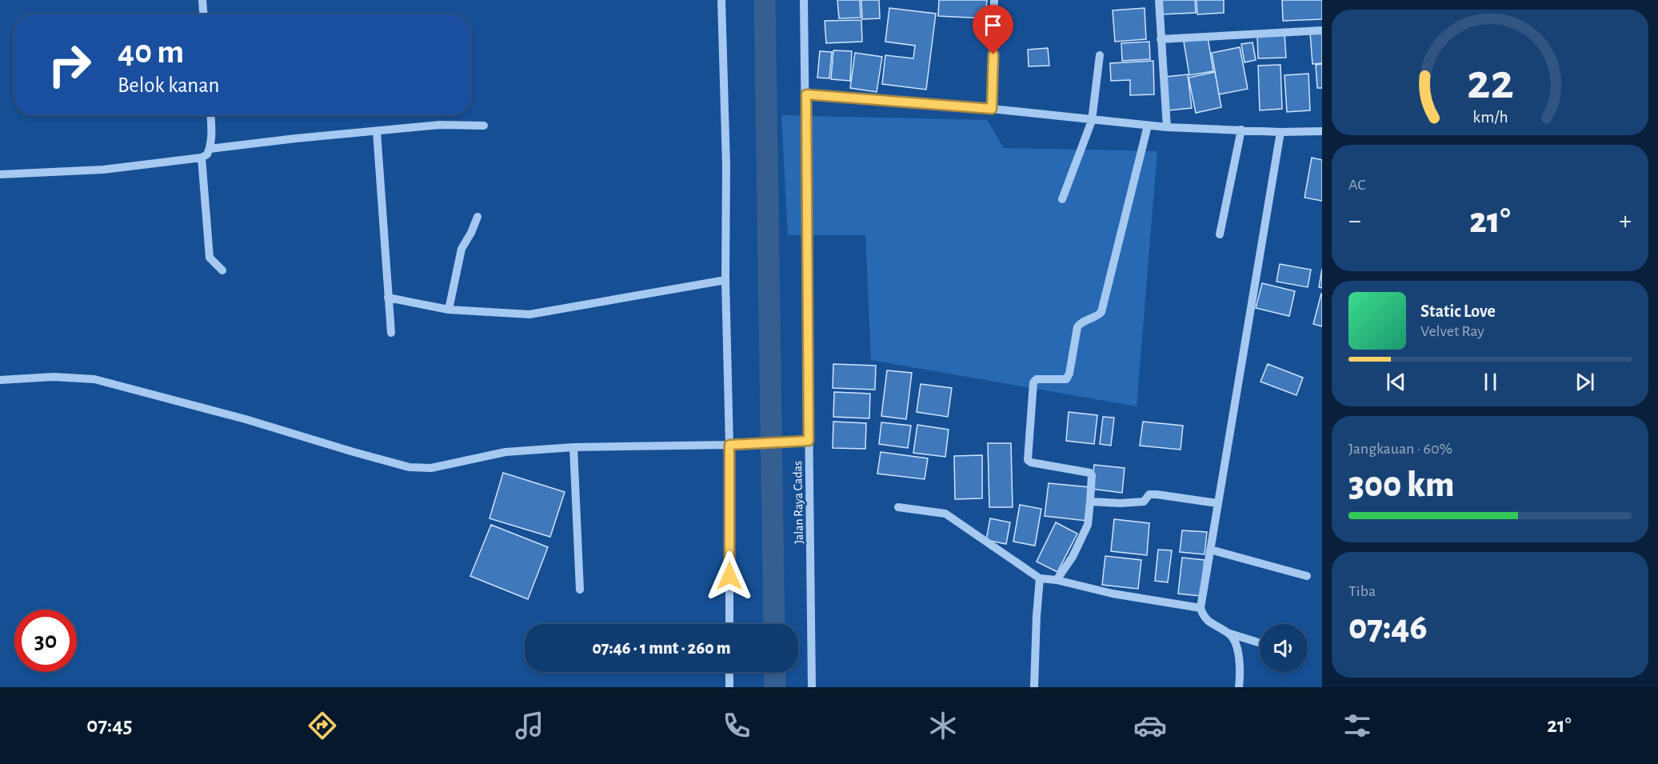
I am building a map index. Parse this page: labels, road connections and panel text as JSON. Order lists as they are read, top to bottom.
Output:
{
  "streets": {
    "street": ["Jalan Raya Cadas"]
  },
  "page": {
    "turn": ["40 m", "Belok kanan"],
    "tile": [
      "AC",
      ["Jangkauan · 60%", "300 km"],
      ["Tiba", "07:46"]
    ],
    "heat": ["−", "21°", "+"],
    "song": ["Static Love", "Velvet Ray"],
    "limit": "30",
    "trip": "07:46 · 1 mnt · 260 m",
    "tabs": ["07:45", "21°"],
    "gauge": ["22", "km/h"]
  }
}
